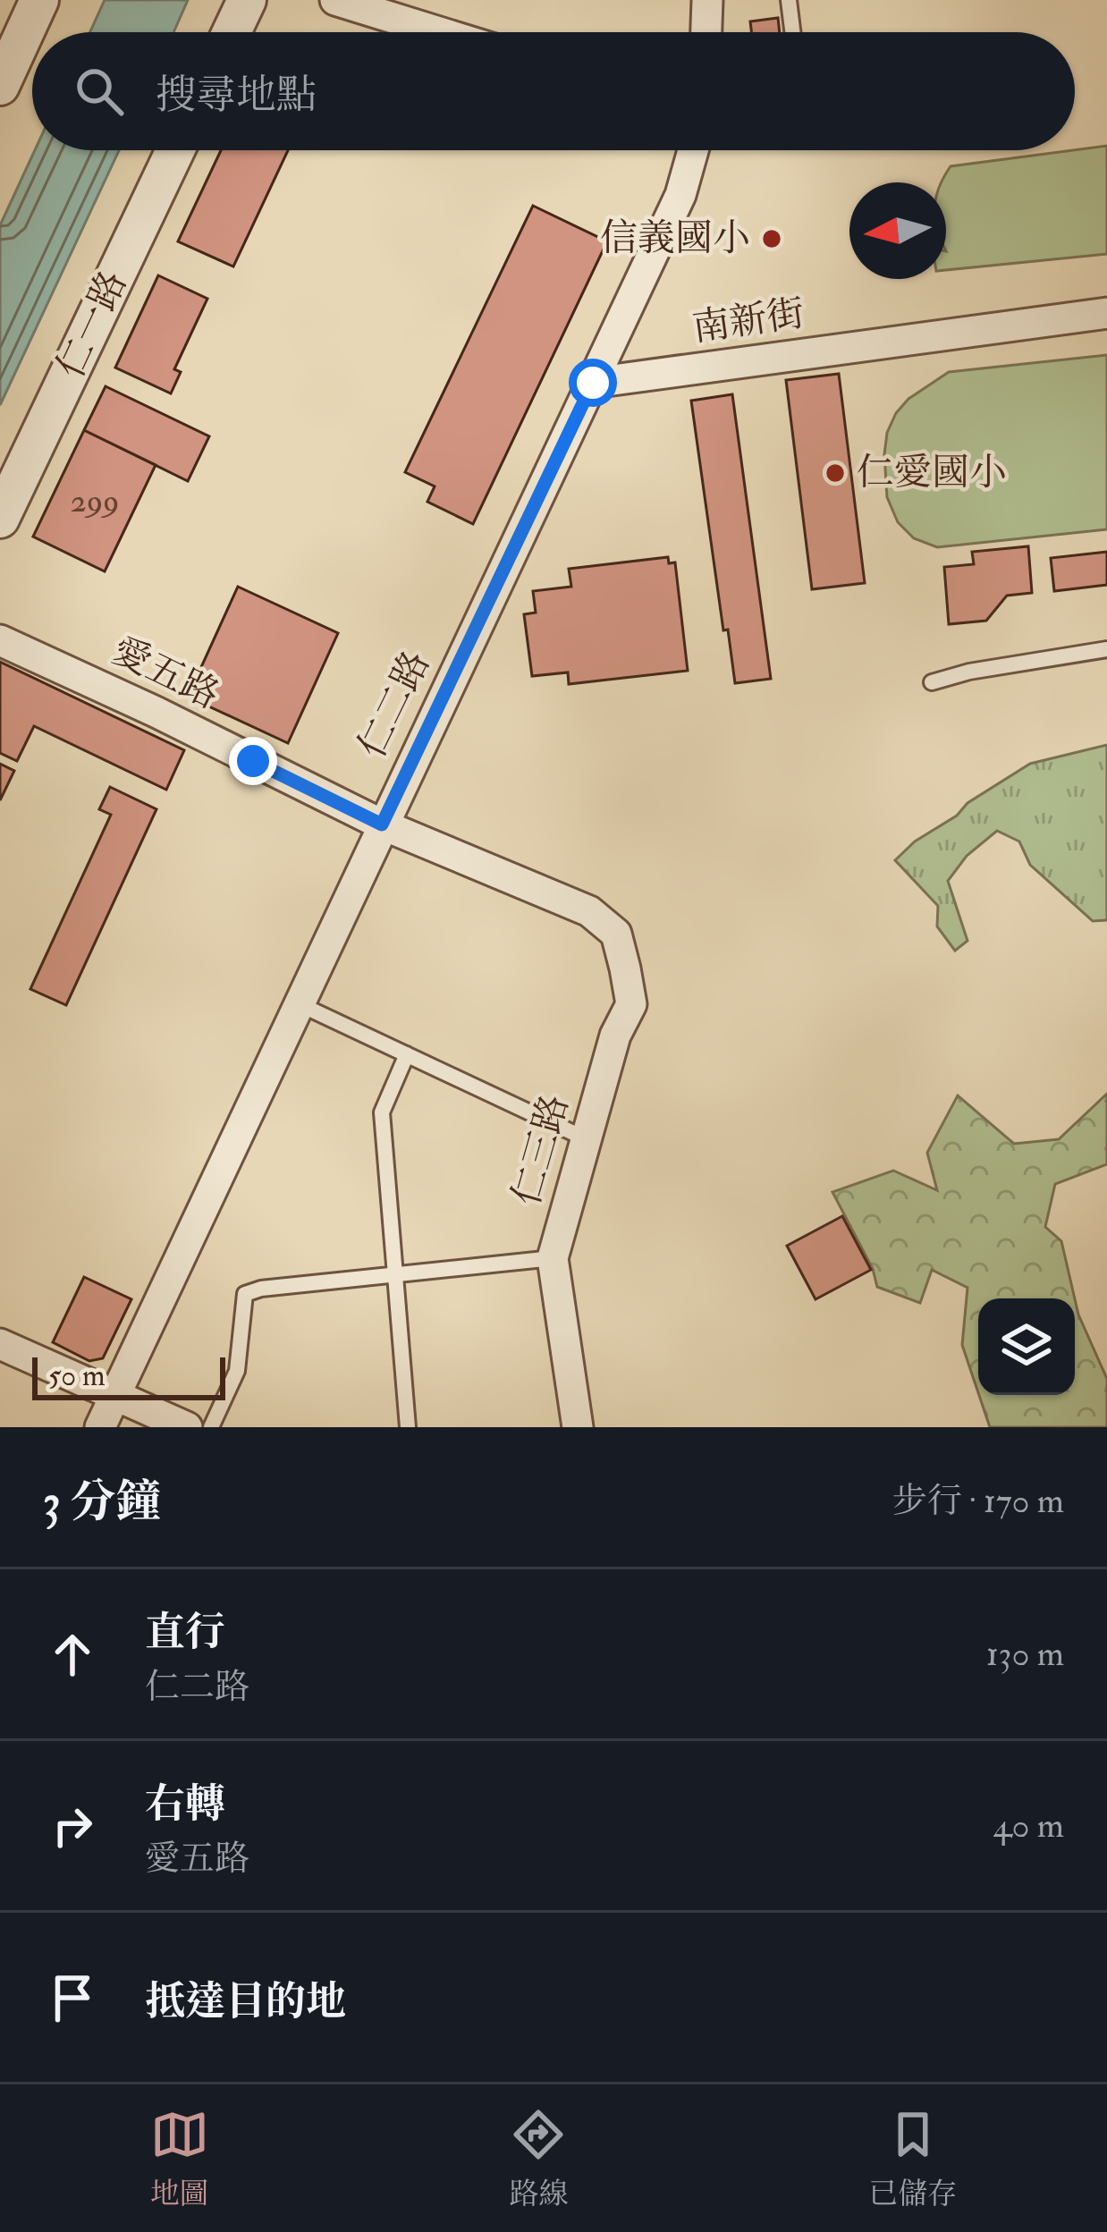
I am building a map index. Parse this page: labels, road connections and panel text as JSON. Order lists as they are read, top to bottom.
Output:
{
  "streets": {
    "street": [
      "南新街",
      "仁一路",
      "愛五路",
      "仁二路",
      "仁三路"
    ]
  },
  "crossings": [
    ["南新街", "仁二路"],
    ["愛五路", "仁二路"],
    ["愛五路", "仁三路"]
  ],
  "places": ["信義國小", "仁愛國小"],
  "house_numbers": ["299"],
  "scale_bar": "50 m",
  "north": "left",
  "page": {
    "search": "搜尋地點",
    "scale": "50 m",
    "heading": ["3 分鐘", "步行 · 170 m"],
    "list": [
      ["直行", "仁二路", "130 m"],
      ["右轉", "愛五路", "40 m"],
      "抵達目的地"
    ],
    "nav": ["地圖", "路線", "已儲存"]
  }
}
